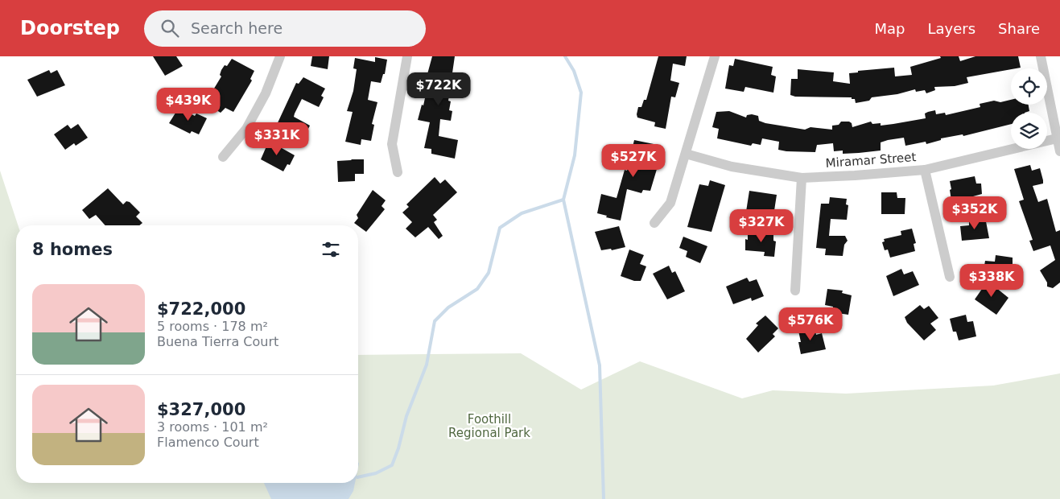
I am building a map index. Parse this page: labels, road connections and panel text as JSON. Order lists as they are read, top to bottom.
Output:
{
  "streets": {
    "street": ["Miramar Street"]
  },
  "parks": ["Foothill Regional Park"],
  "page": {
    "header": "Doorstep",
    "search": "Search here",
    "nav": ["Map", "Layers", "Share"],
    "price": [
      "$722K",
      "$439K",
      "$331K",
      "$527K",
      "$352K",
      "$327K",
      "$338K",
      "$576K"
    ],
    "heading": "8 homes",
    "list": [
      {
        "name": "$722,000",
        "note": "5 rooms · 178 m² · Buena Tierra Court"
      },
      {
        "name": "$327,000",
        "note": "3 rooms · 101 m² · Flamenco Court"
      }
    ]
  }
}
